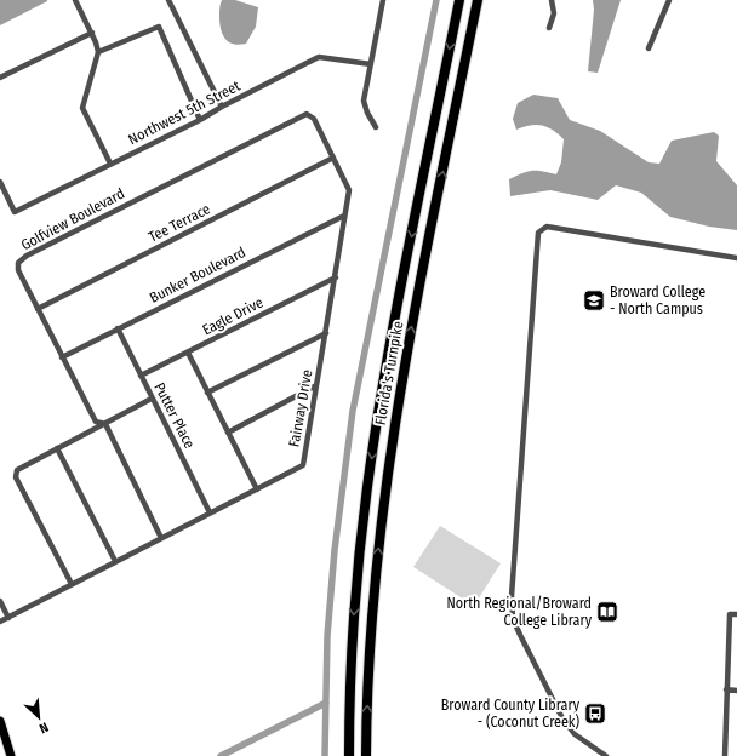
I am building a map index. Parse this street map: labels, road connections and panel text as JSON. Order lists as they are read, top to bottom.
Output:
{
  "streets": {
    "highway": ["Florida's Turnpike"],
    "street": [
      "Northwest 5th Street",
      "Golfview Boulevard",
      "Tee Terrace",
      "Bunker Boulevard",
      "Eagle Drive",
      "Fairway Drive",
      "Putter Place"
    ]
  },
  "crossings": [
    ["Golfview Boulevard", "Tee Terrace"],
    ["Golfview Boulevard", "Bunker Boulevard"],
    ["Golfview Boulevard", "Fairway Drive"],
    ["Tee Terrace", "Fairway Drive"],
    ["Bunker Boulevard", "Fairway Drive"],
    ["Bunker Boulevard", "Putter Place"],
    ["Eagle Drive", "Fairway Drive"],
    ["Eagle Drive", "Putter Place"],
    ["Fairway Drive", "Putter Place"]
  ],
  "places": {
    "school or university": ["Broward College - North Campus"],
    "library": ["North Regional/Broward College Library"],
    "bus stop": ["Broward County Library - (Coconut Creek)"]
  },
  "north": "bottom right"
}
